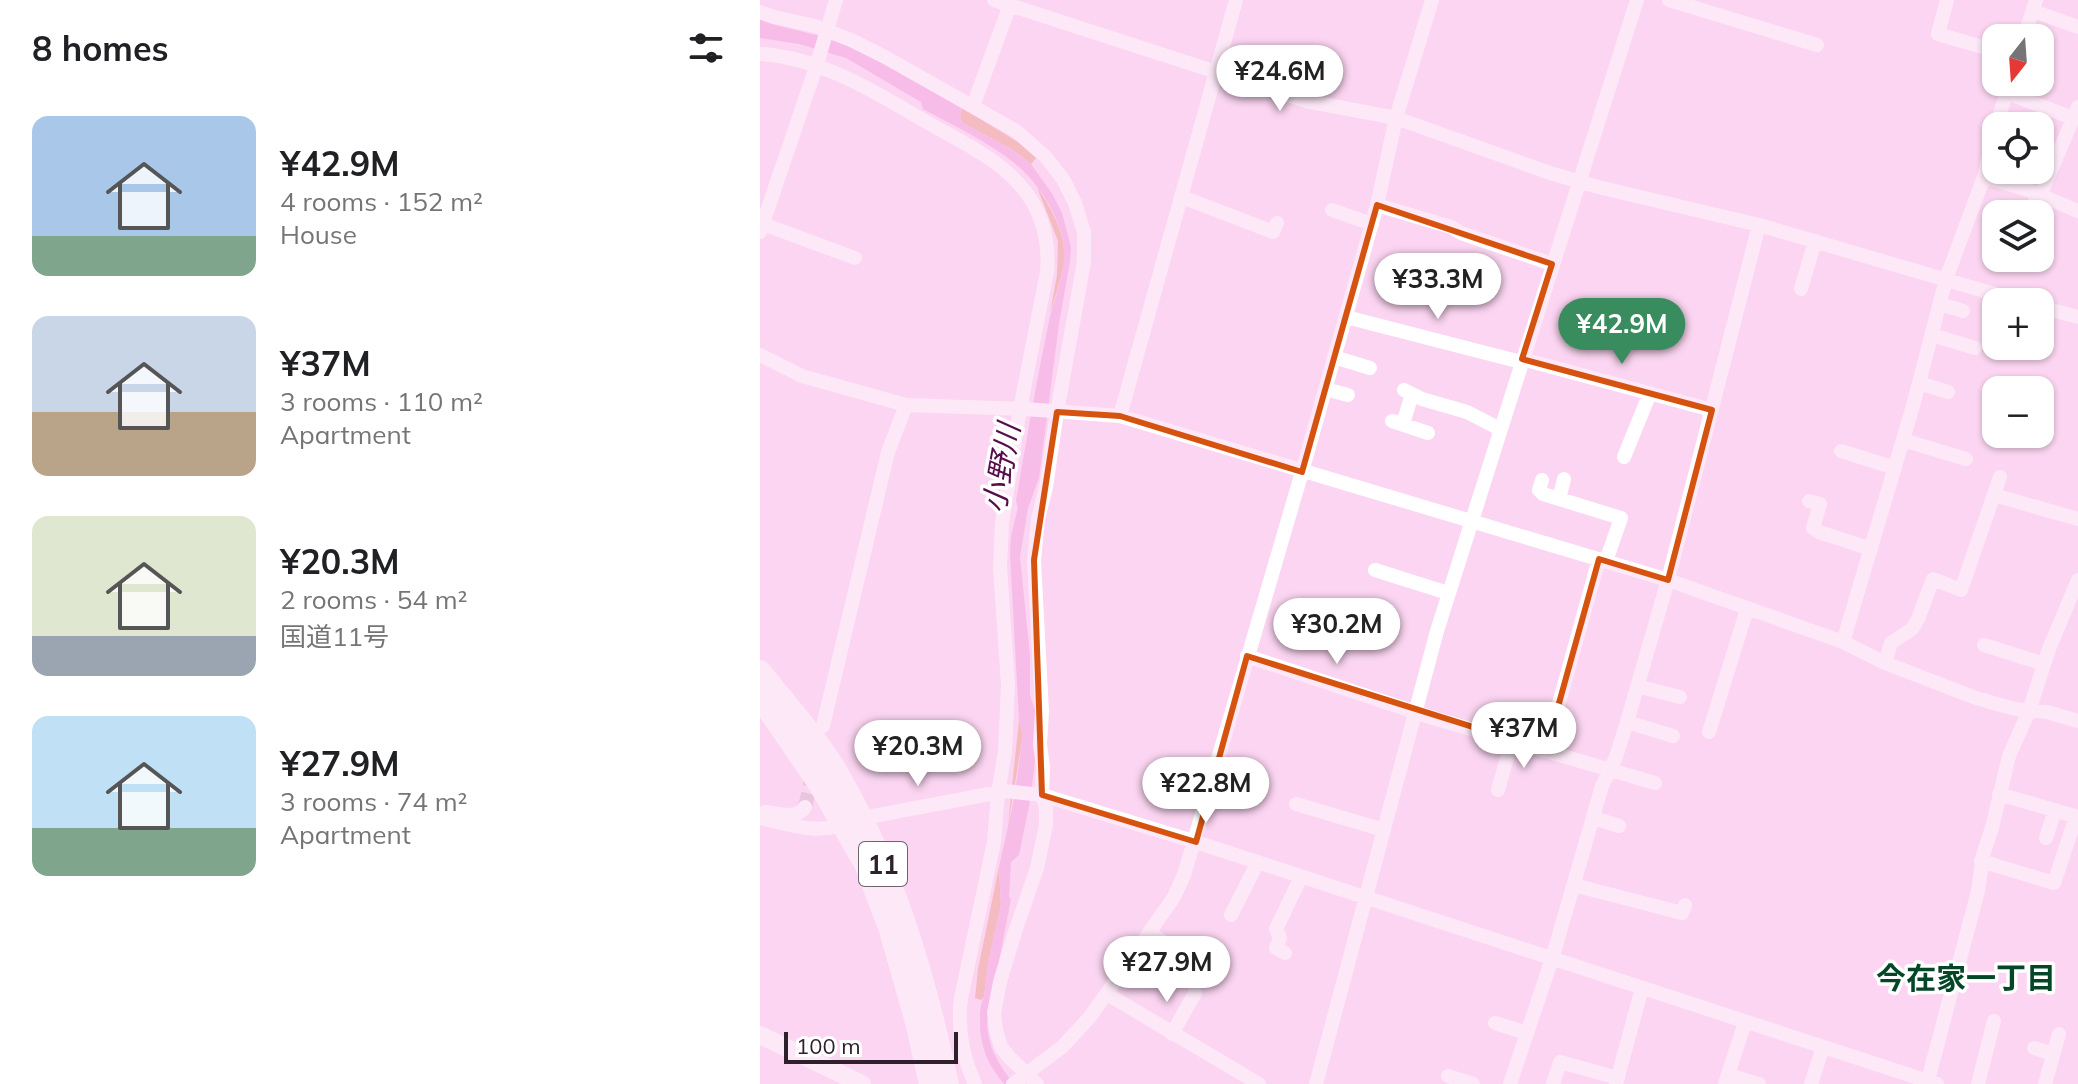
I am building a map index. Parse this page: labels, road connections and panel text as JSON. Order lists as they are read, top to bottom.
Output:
{
  "streets": {
    "highway": ["11"]
  },
  "districts": ["今在家一丁目"],
  "water": ["小野川"],
  "scale_bar": "100 m",
  "north": "bottom",
  "page": {
    "heading": "8 homes",
    "map_buttons": ["+", "−"],
    "price": [
      "¥24.6M",
      "¥33.3M",
      "¥42.9M",
      "¥30.2M",
      "¥37M",
      "¥20.3M",
      "¥22.8M",
      "¥27.9M"
    ],
    "list": [
      {
        "name": "¥42.9M",
        "note": "4 rooms · 152 m² · House"
      },
      {
        "name": "¥37M",
        "note": "3 rooms · 110 m² · Apartment"
      },
      {
        "name": "¥20.3M",
        "note": "2 rooms · 54 m² · 国道11号"
      },
      {
        "name": "¥27.9M",
        "note": "3 rooms · 74 m² · Apartment"
      }
    ],
    "scale": "100 m"
  }
}
